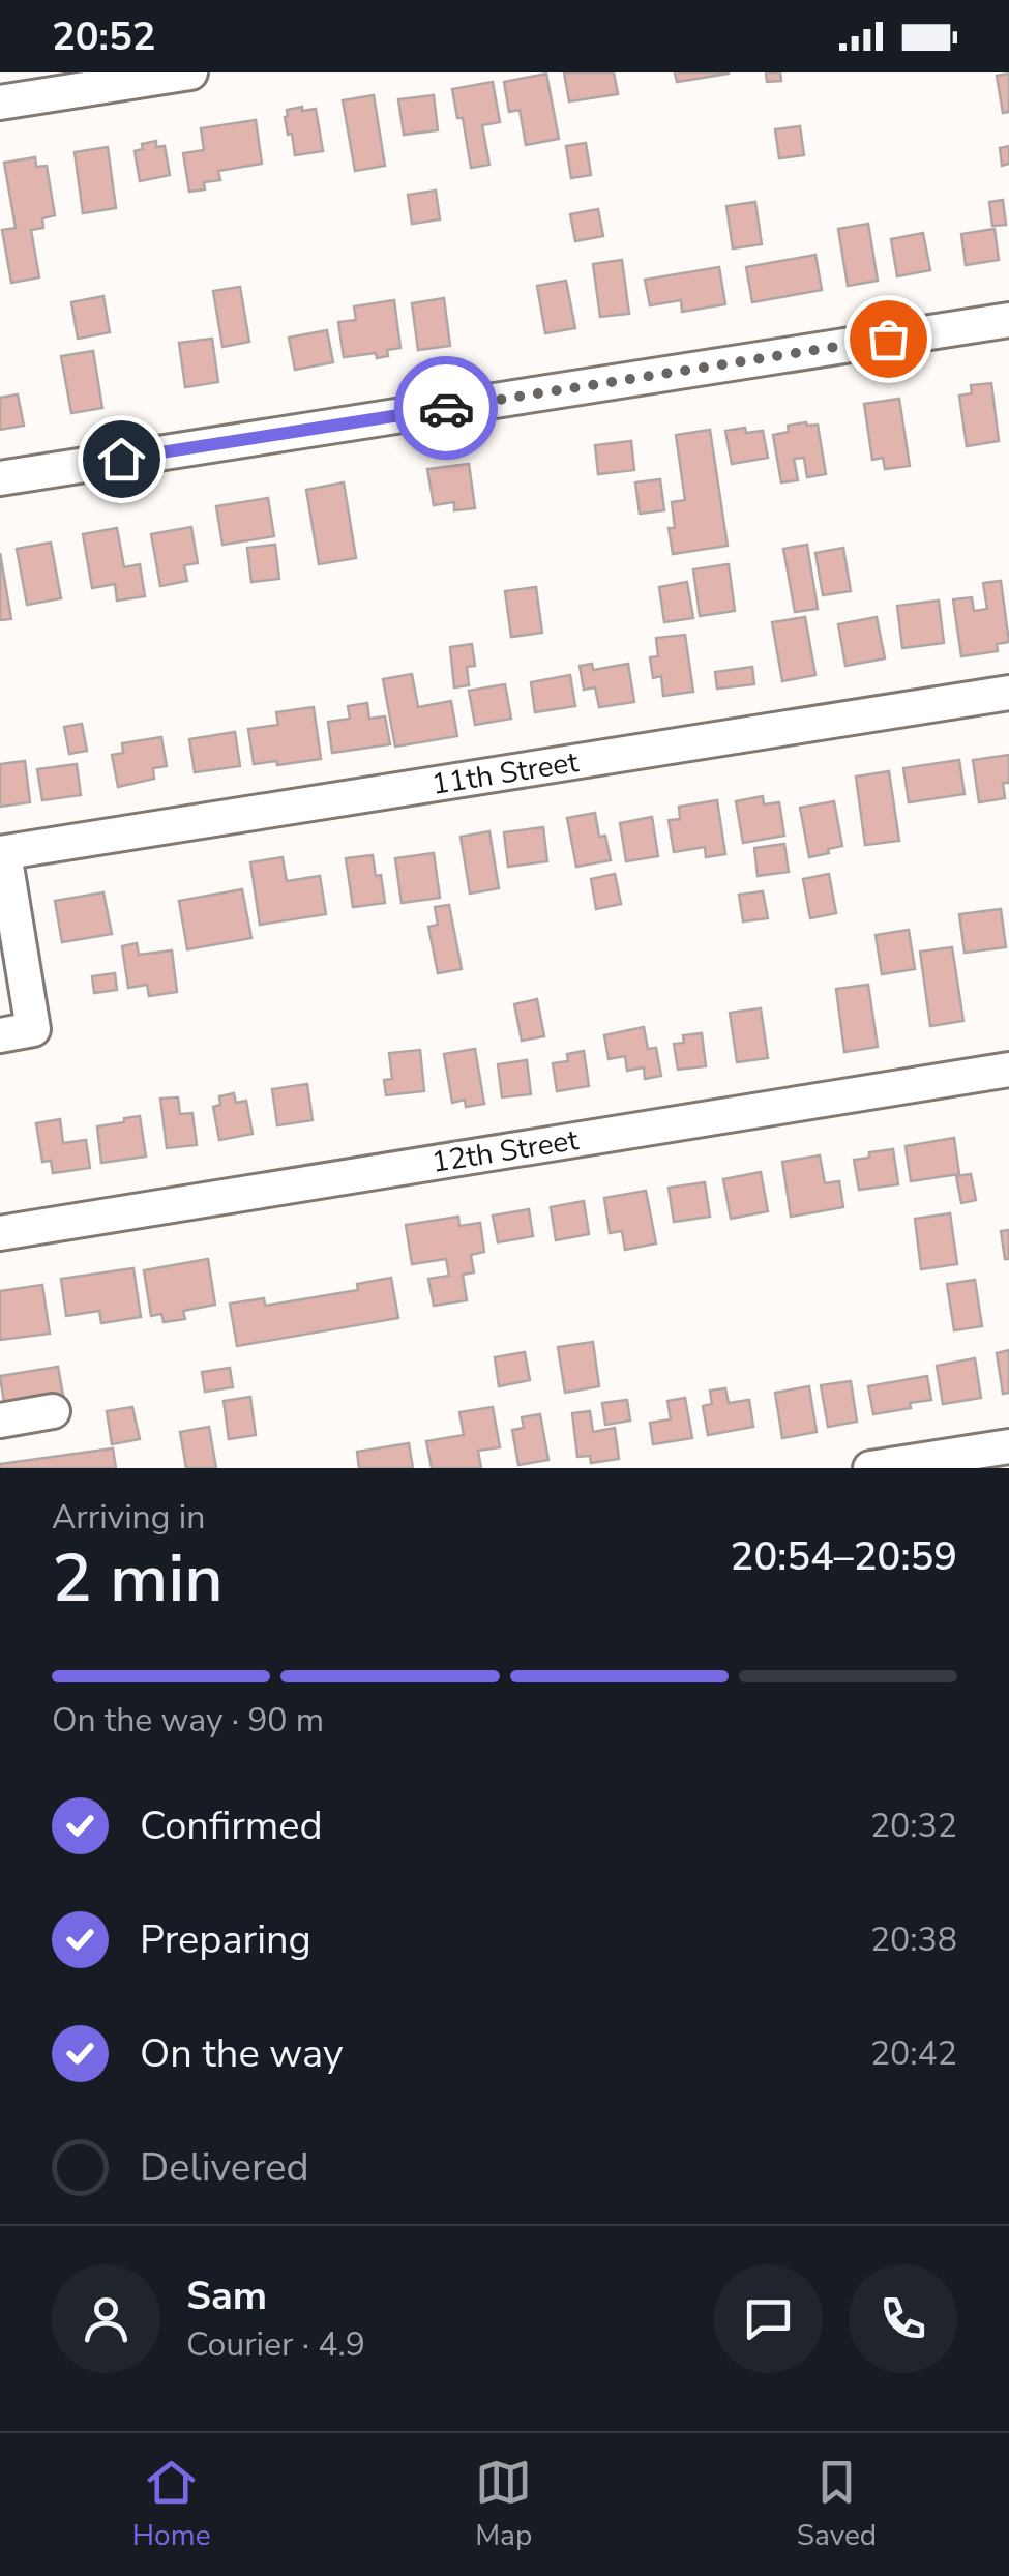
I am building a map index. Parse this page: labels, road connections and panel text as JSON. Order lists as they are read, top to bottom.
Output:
{
  "streets": {
    "street": ["11th Street", "12th Street"]
  },
  "page": {
    "status": "20:52",
    "heading": ["2 min", "Arriving in", "20:54–20:59"],
    "panel": ["Sam", "Courier · 4.9"],
    "bar": "On the way · 90 m",
    "list": [
      ["Confirmed", "20:32"],
      ["Preparing", "20:38"],
      ["On the way", "20:42"],
      "Delivered"
    ],
    "tabs": ["Home", "Map", "Saved"]
  }
}
